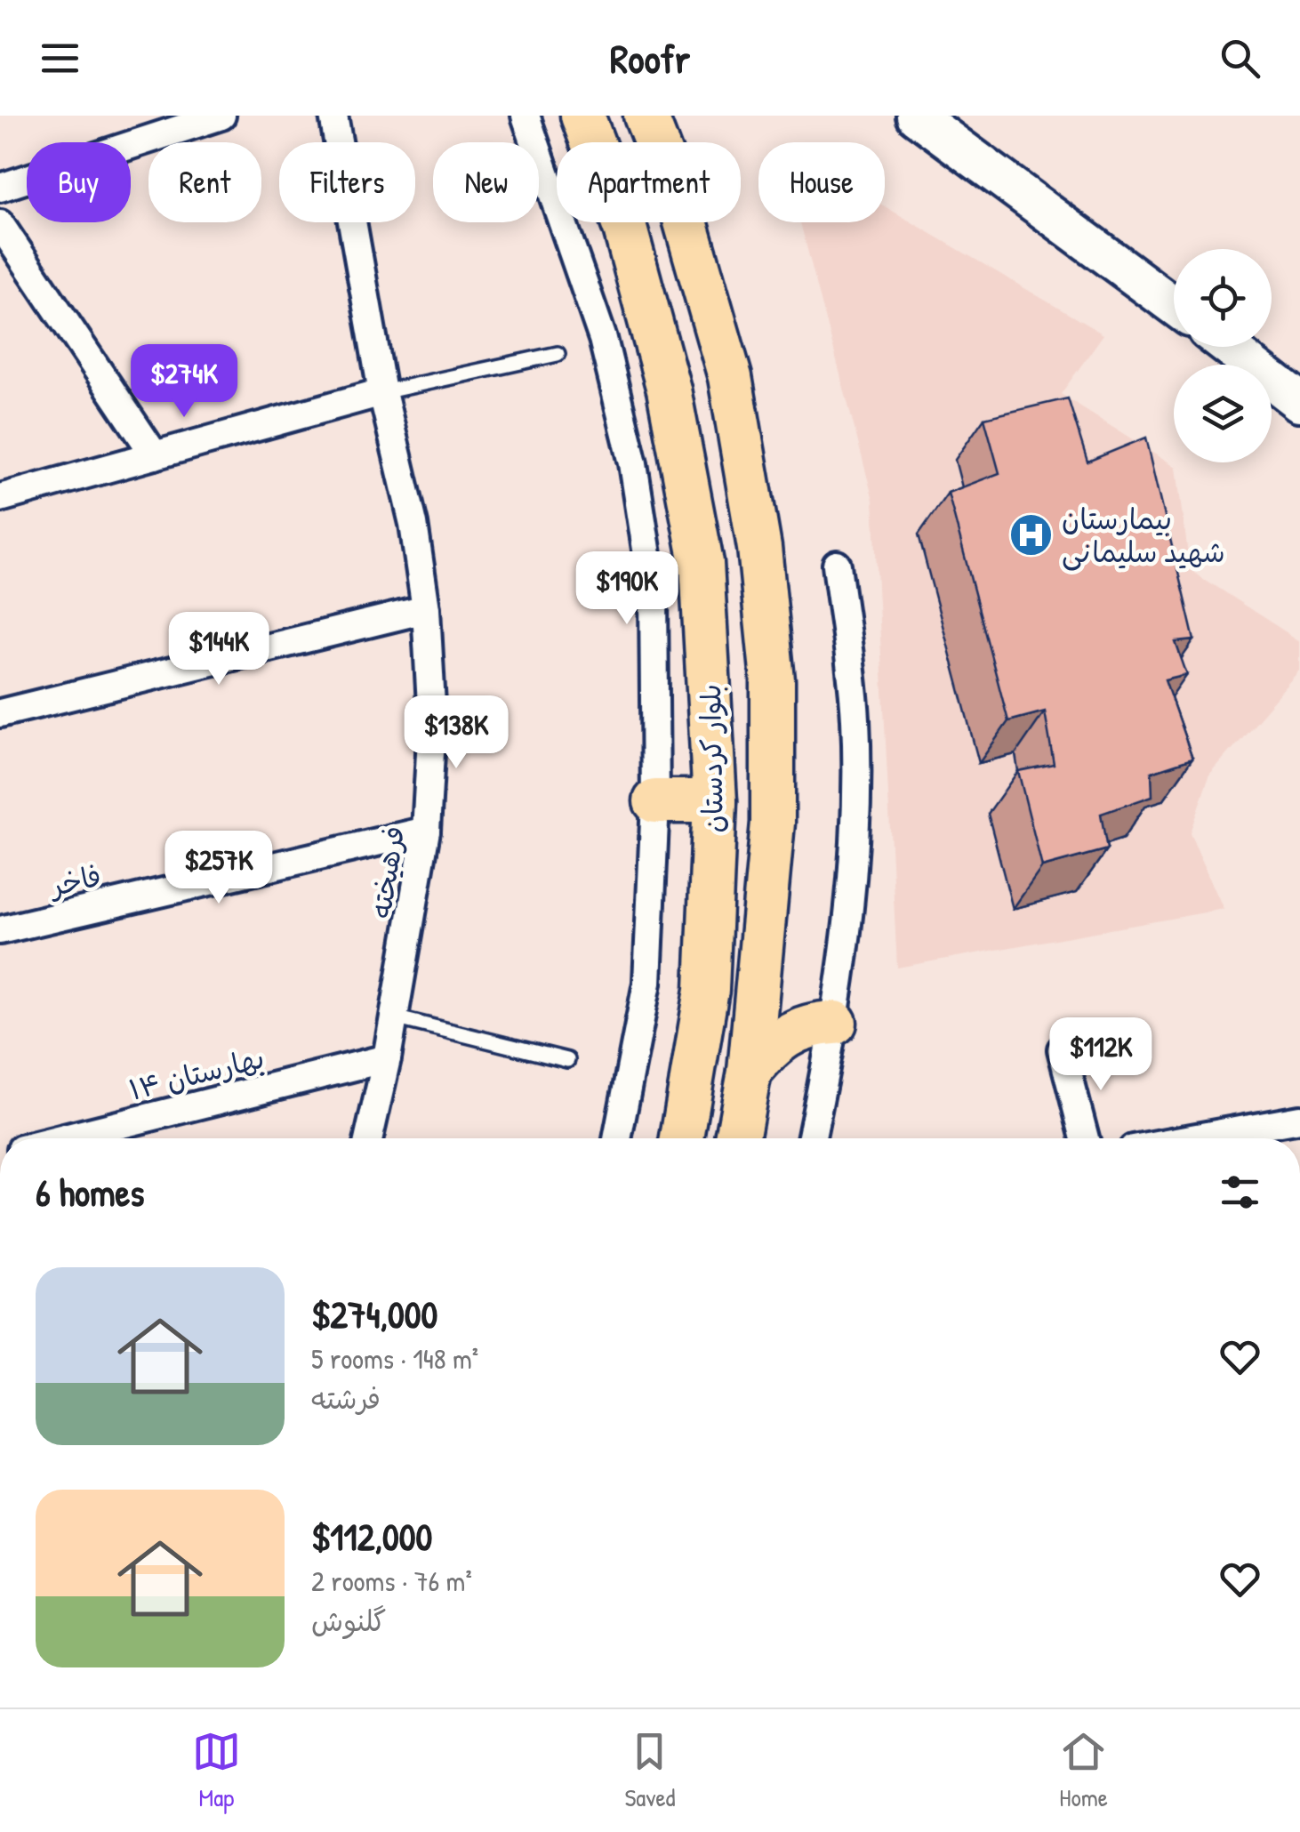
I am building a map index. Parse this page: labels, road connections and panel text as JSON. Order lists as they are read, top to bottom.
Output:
{
  "streets": {
    "main road": ["بلوار کردستان"],
    "street": ["فرهیخته", "فاخر", "بهارستان ۱۴"]
  },
  "crossings": [
    ["فرهیخته", "فاخر"],
    ["فرهیخته", "بهارستان ۱۴"]
  ],
  "places": {
    "hospital": ["بیمارستان شهید سلیمانی"]
  },
  "page": {
    "header": "Roofr",
    "chip": [
      "Buy",
      "Rent",
      "Filters",
      "New",
      "Apartment",
      "House"
    ],
    "price": [
      "$274K",
      "$190K",
      "$144K",
      "$138K",
      "$257K",
      "$112K"
    ],
    "heading": "6 homes",
    "list": [
      {
        "name": "$274,000",
        "note": "5 rooms · 148 m² · فرشته"
      },
      {
        "name": "$112,000",
        "note": "2 rooms · 76 m² · گلنوش"
      }
    ],
    "tabs": ["Map", "Saved", "Home"]
  }
}
